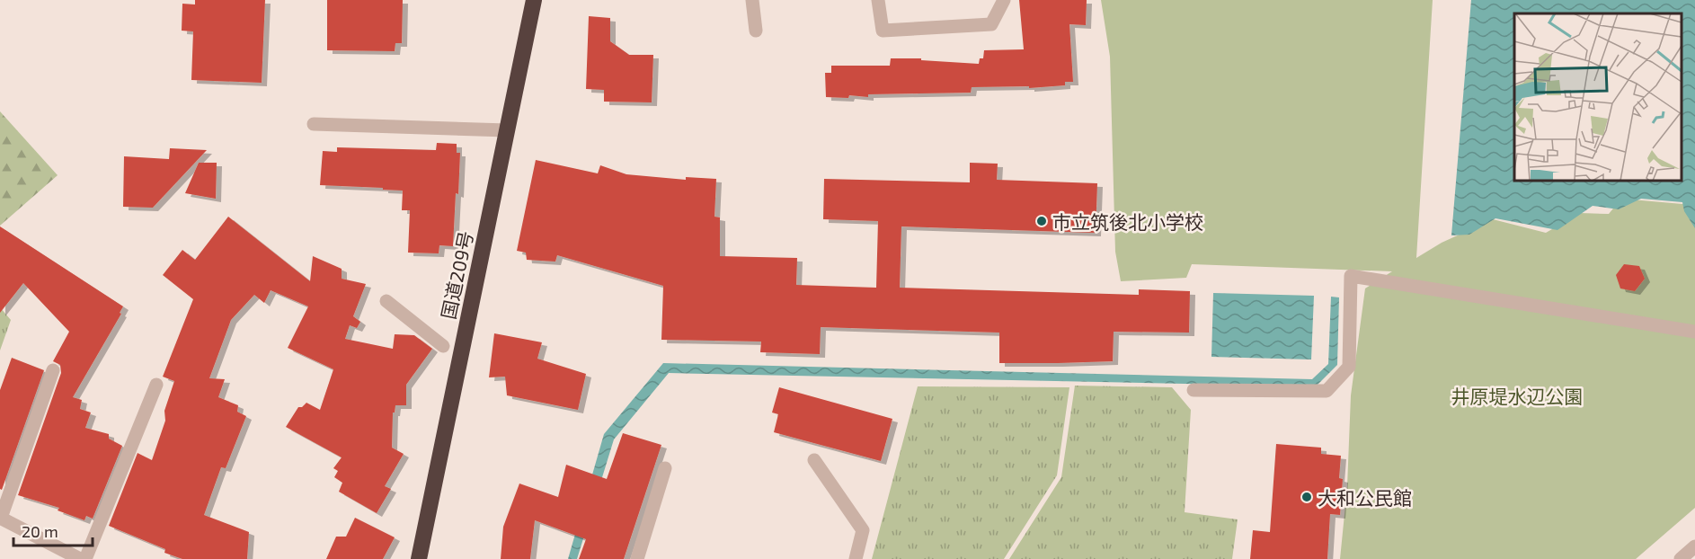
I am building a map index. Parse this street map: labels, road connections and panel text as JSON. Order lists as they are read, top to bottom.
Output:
{
  "streets": {
    "highway": ["国道209号"]
  },
  "parks": ["井原堤水辺公園"],
  "places": ["市立筑後北小学校", "大和公民館"],
  "scale_bar": "20 m"
}
